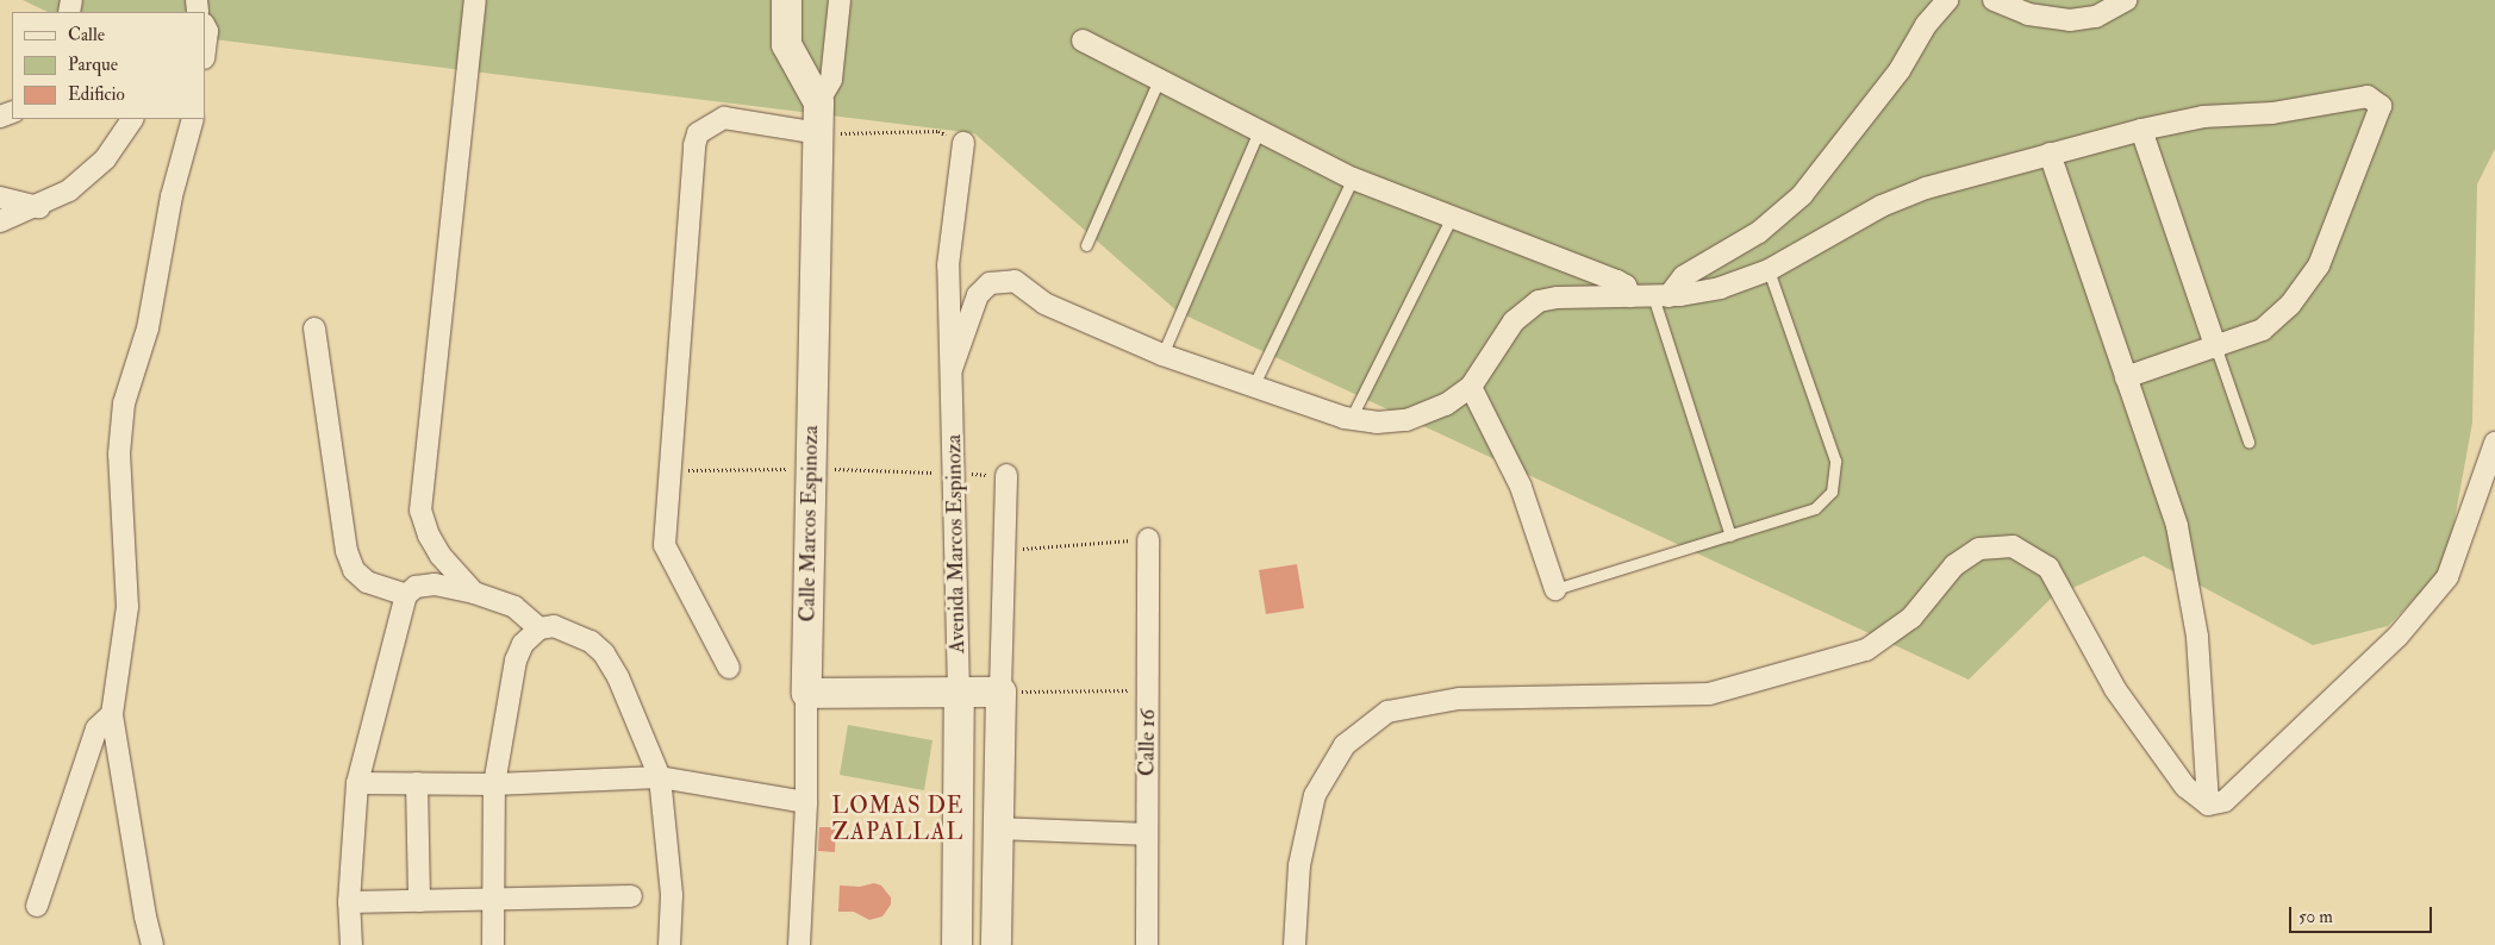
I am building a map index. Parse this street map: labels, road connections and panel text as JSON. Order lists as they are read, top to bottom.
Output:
{
  "streets": {
    "street": ["Calle Marcos Espinoza", "Avenida Marcos Espinoza", "Calle 16"]
  },
  "districts": ["LOMAS DE ZAPALLAL"],
  "legend": ["Calle", "Parque", "Edificio"],
  "scale_bar": "50 m"
}
